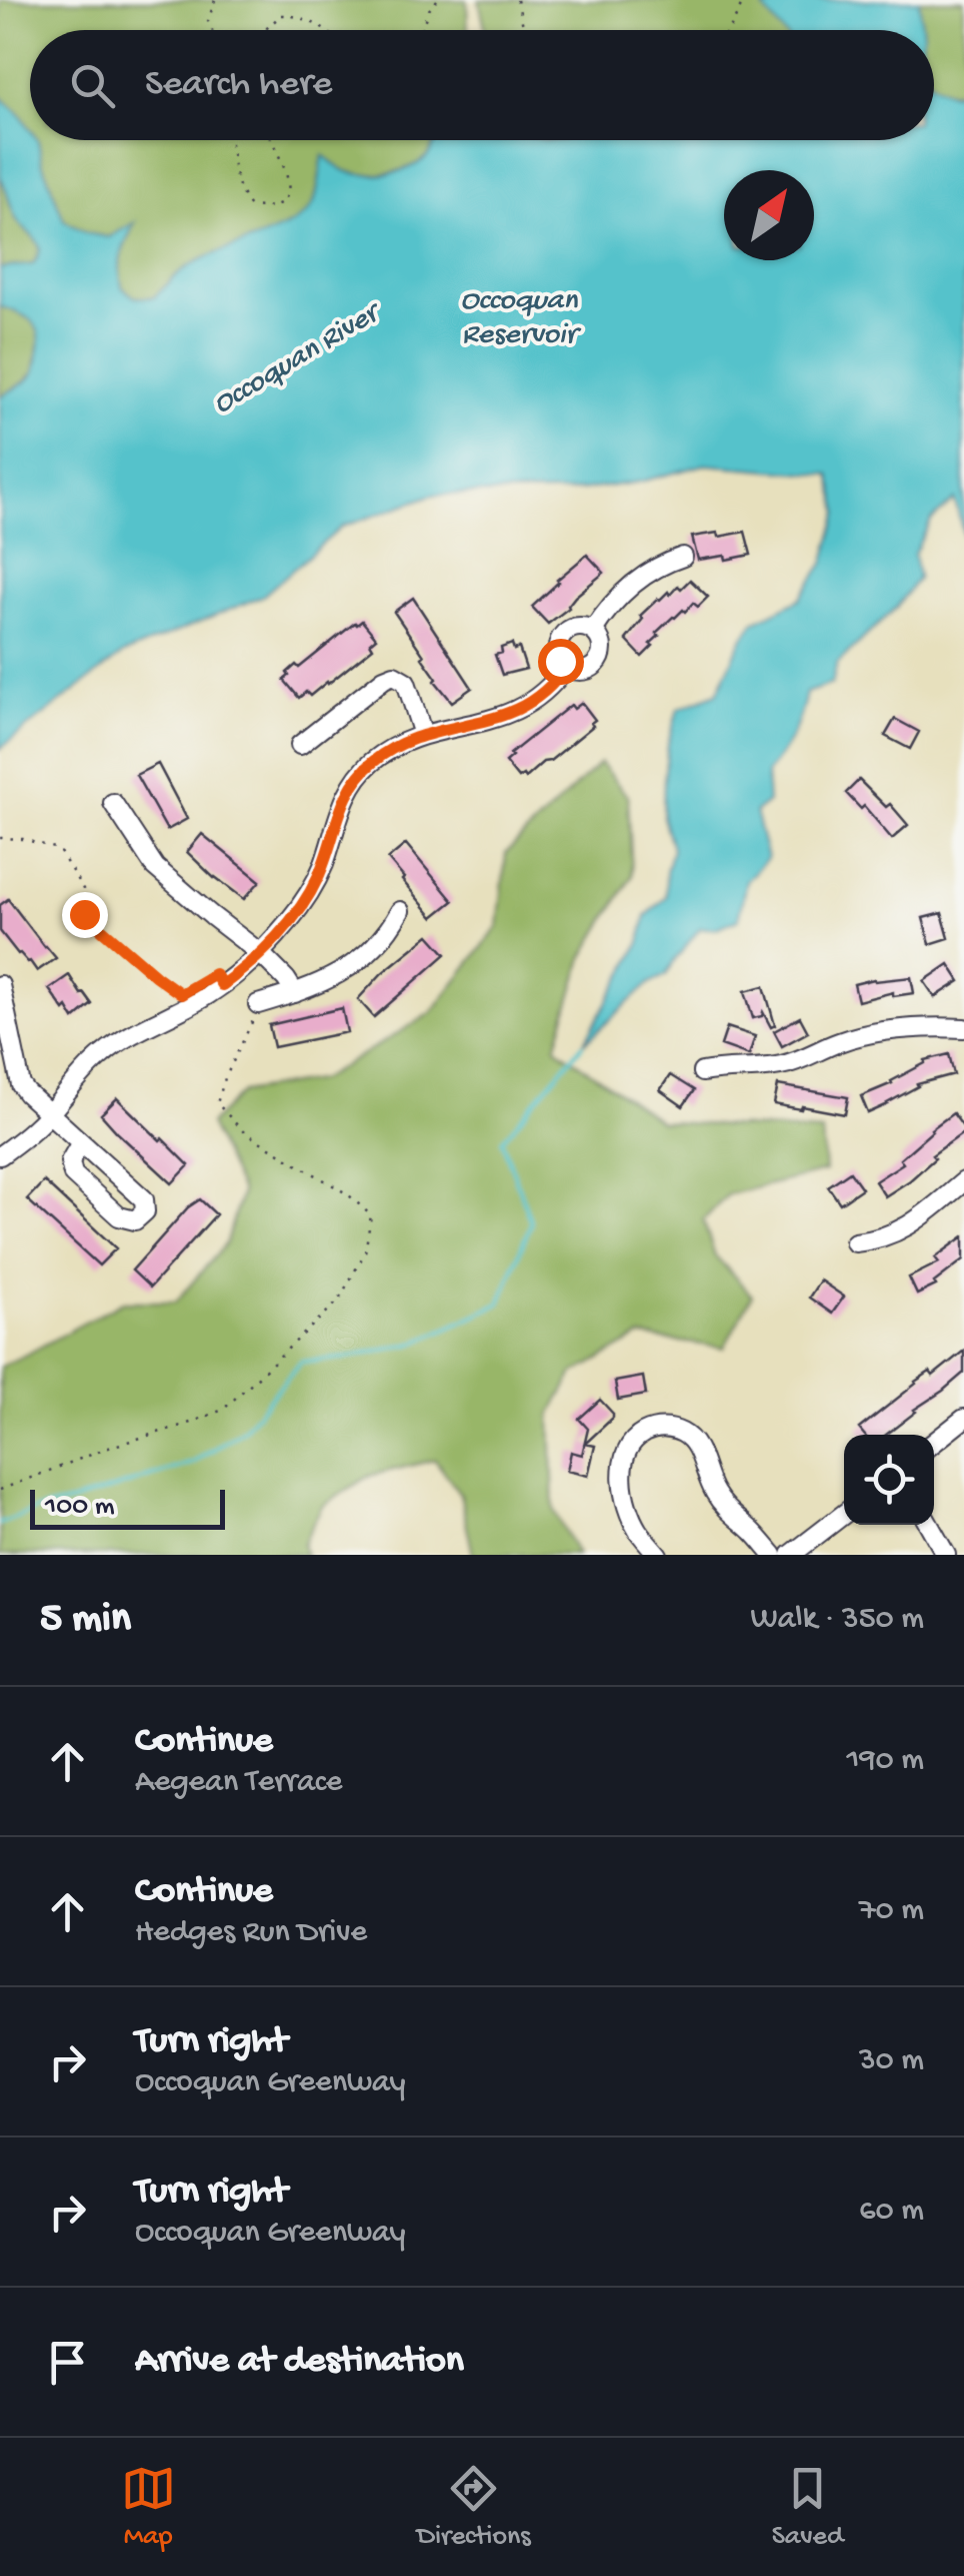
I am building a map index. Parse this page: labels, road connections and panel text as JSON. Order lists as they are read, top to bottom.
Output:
{
  "water": ["Occoquan Reservoir", "Occoquan River"],
  "scale_bar": "100 m",
  "north": "top right",
  "page": {
    "search": "Search here",
    "scale": "100 m",
    "heading": ["5 min", "Walk · 350 m"],
    "list": [
      ["Continue", "Aegean Terrace", "190 m"],
      ["Continue", "Hedges Run Drive", "70 m"],
      ["Turn right", "Occoquan Greenway", "30 m"],
      ["Turn right", "Occoquan Greenway", "60 m"],
      "Arrive at destination"
    ],
    "nav": ["Map", "Directions", "Saved"]
  }
}
